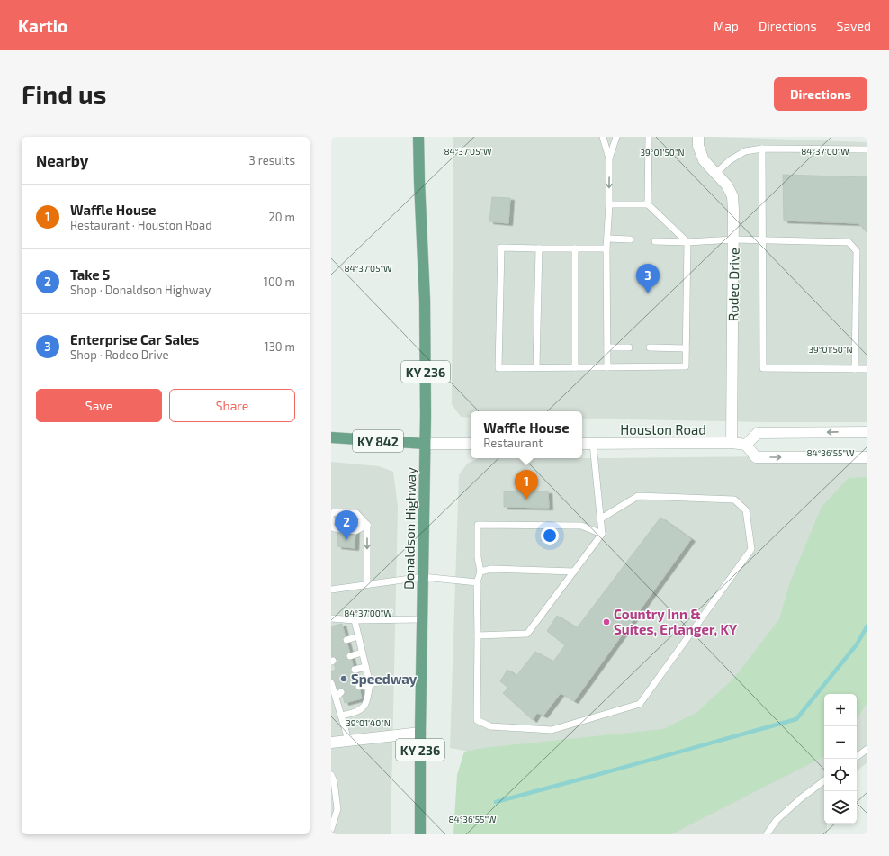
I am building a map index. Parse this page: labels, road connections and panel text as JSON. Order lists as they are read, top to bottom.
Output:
{
  "streets": {
    "main road": ["KY 236", "KY 842", "Donaldson Highway"],
    "street": ["Rodeo Drive", "Houston Road"]
  },
  "crossings": [
    ["Rodeo Drive", "Houston Road"],
    ["KY 842", "Donaldson Highway"]
  ],
  "places": ["Country Inn & Suites, Erlanger, KY", "Speedway"],
  "page": {
    "header": "Kartio",
    "nav": ["Map", "Directions", "Saved"],
    "buttons": [
      "Directions",
      ["Save", "Share"]
    ],
    "title": "Find us",
    "heading": ["Nearby", "3 results"],
    "list": [
      {
        "mark": "1",
        "name": "Waffle House",
        "note": "Restaurant · Houston Road",
        "value": "20 m"
      },
      {
        "mark": "2",
        "name": "Take 5",
        "note": "Shop · Donaldson Highway",
        "value": "100 m"
      },
      {
        "mark": "3",
        "name": "Enterprise Car Sales",
        "note": "Shop · Rodeo Drive",
        "value": "130 m"
      }
    ],
    "pins": ["3", "1", "2"],
    "popup": ["Waffle House", "Restaurant"],
    "map_buttons": ["+", "−"]
  },
  "coordinates": [
    "84°37'05\"W",
    "84°37'00\"W",
    "39°01'50\"N",
    "84°36'55\"W",
    "39°01'40\"N"
  ]
}
